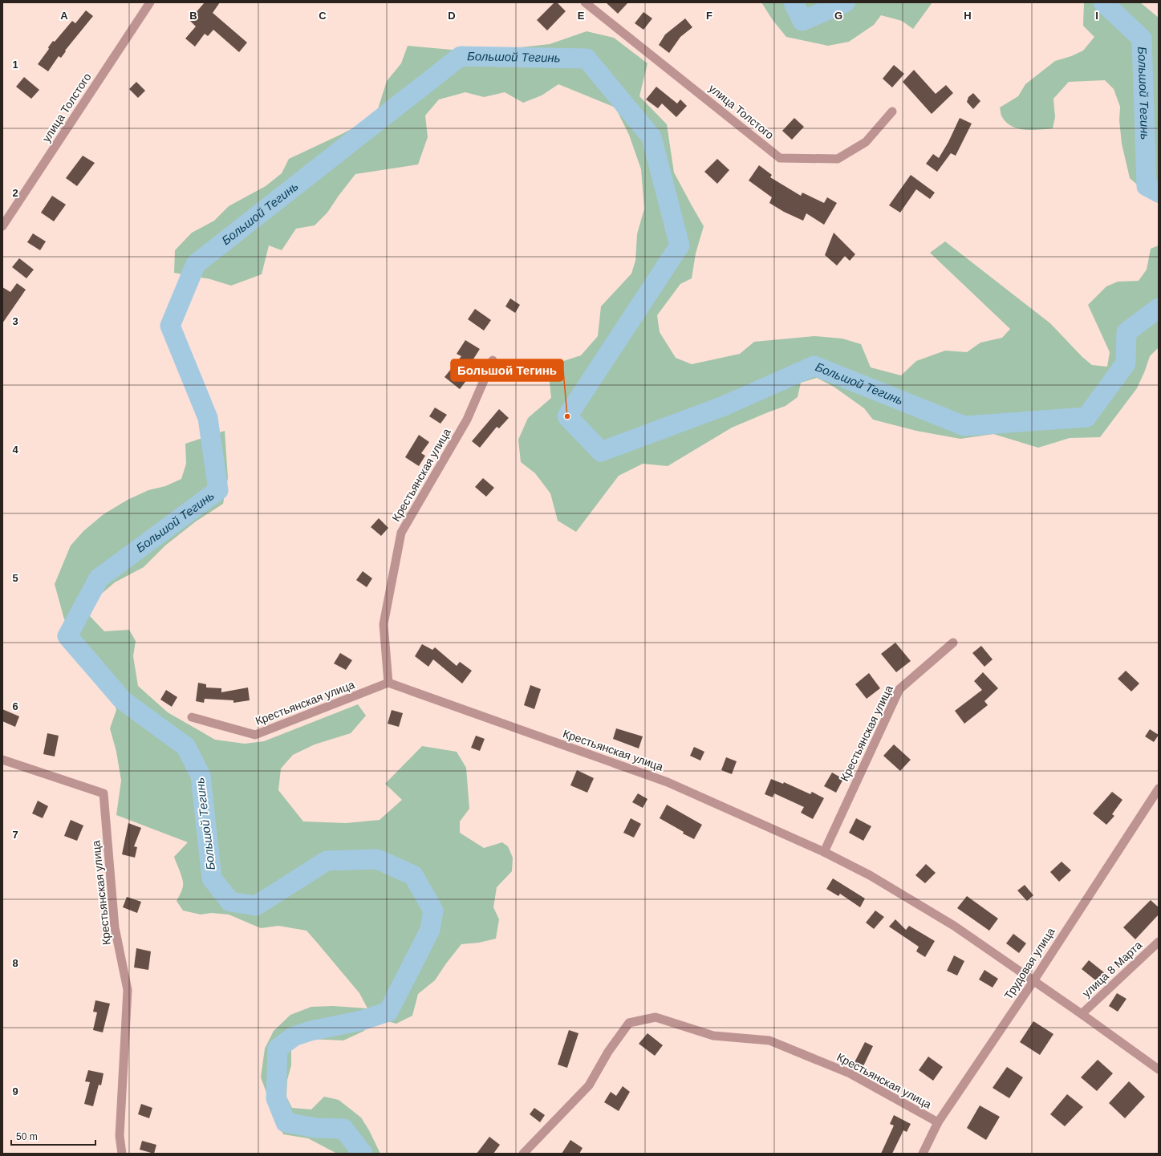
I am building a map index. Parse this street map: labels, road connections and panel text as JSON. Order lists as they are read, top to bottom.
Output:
{
  "streets": {
    "street": [
      "улица Толстого",
      "Крестьянская улица",
      "Трудовая улица",
      "улица 8 Марта"
    ]
  },
  "crossings": [
    ["Крестьянская улица", "Трудовая улица"],
    ["Крестьянская улица", "улица 8 Марта"]
  ],
  "water": ["Большой Тегинь"],
  "places": ["Большой Тегинь"],
  "scale_bar": "50 m",
  "grid": {
    "columns": [
      "A",
      "B",
      "C",
      "D",
      "E",
      "F",
      "G",
      "H",
      "I"
    ],
    "rows": [
      "1",
      "2",
      "3",
      "4",
      "5",
      "6",
      "7",
      "8",
      "9"
    ]
  }
}
